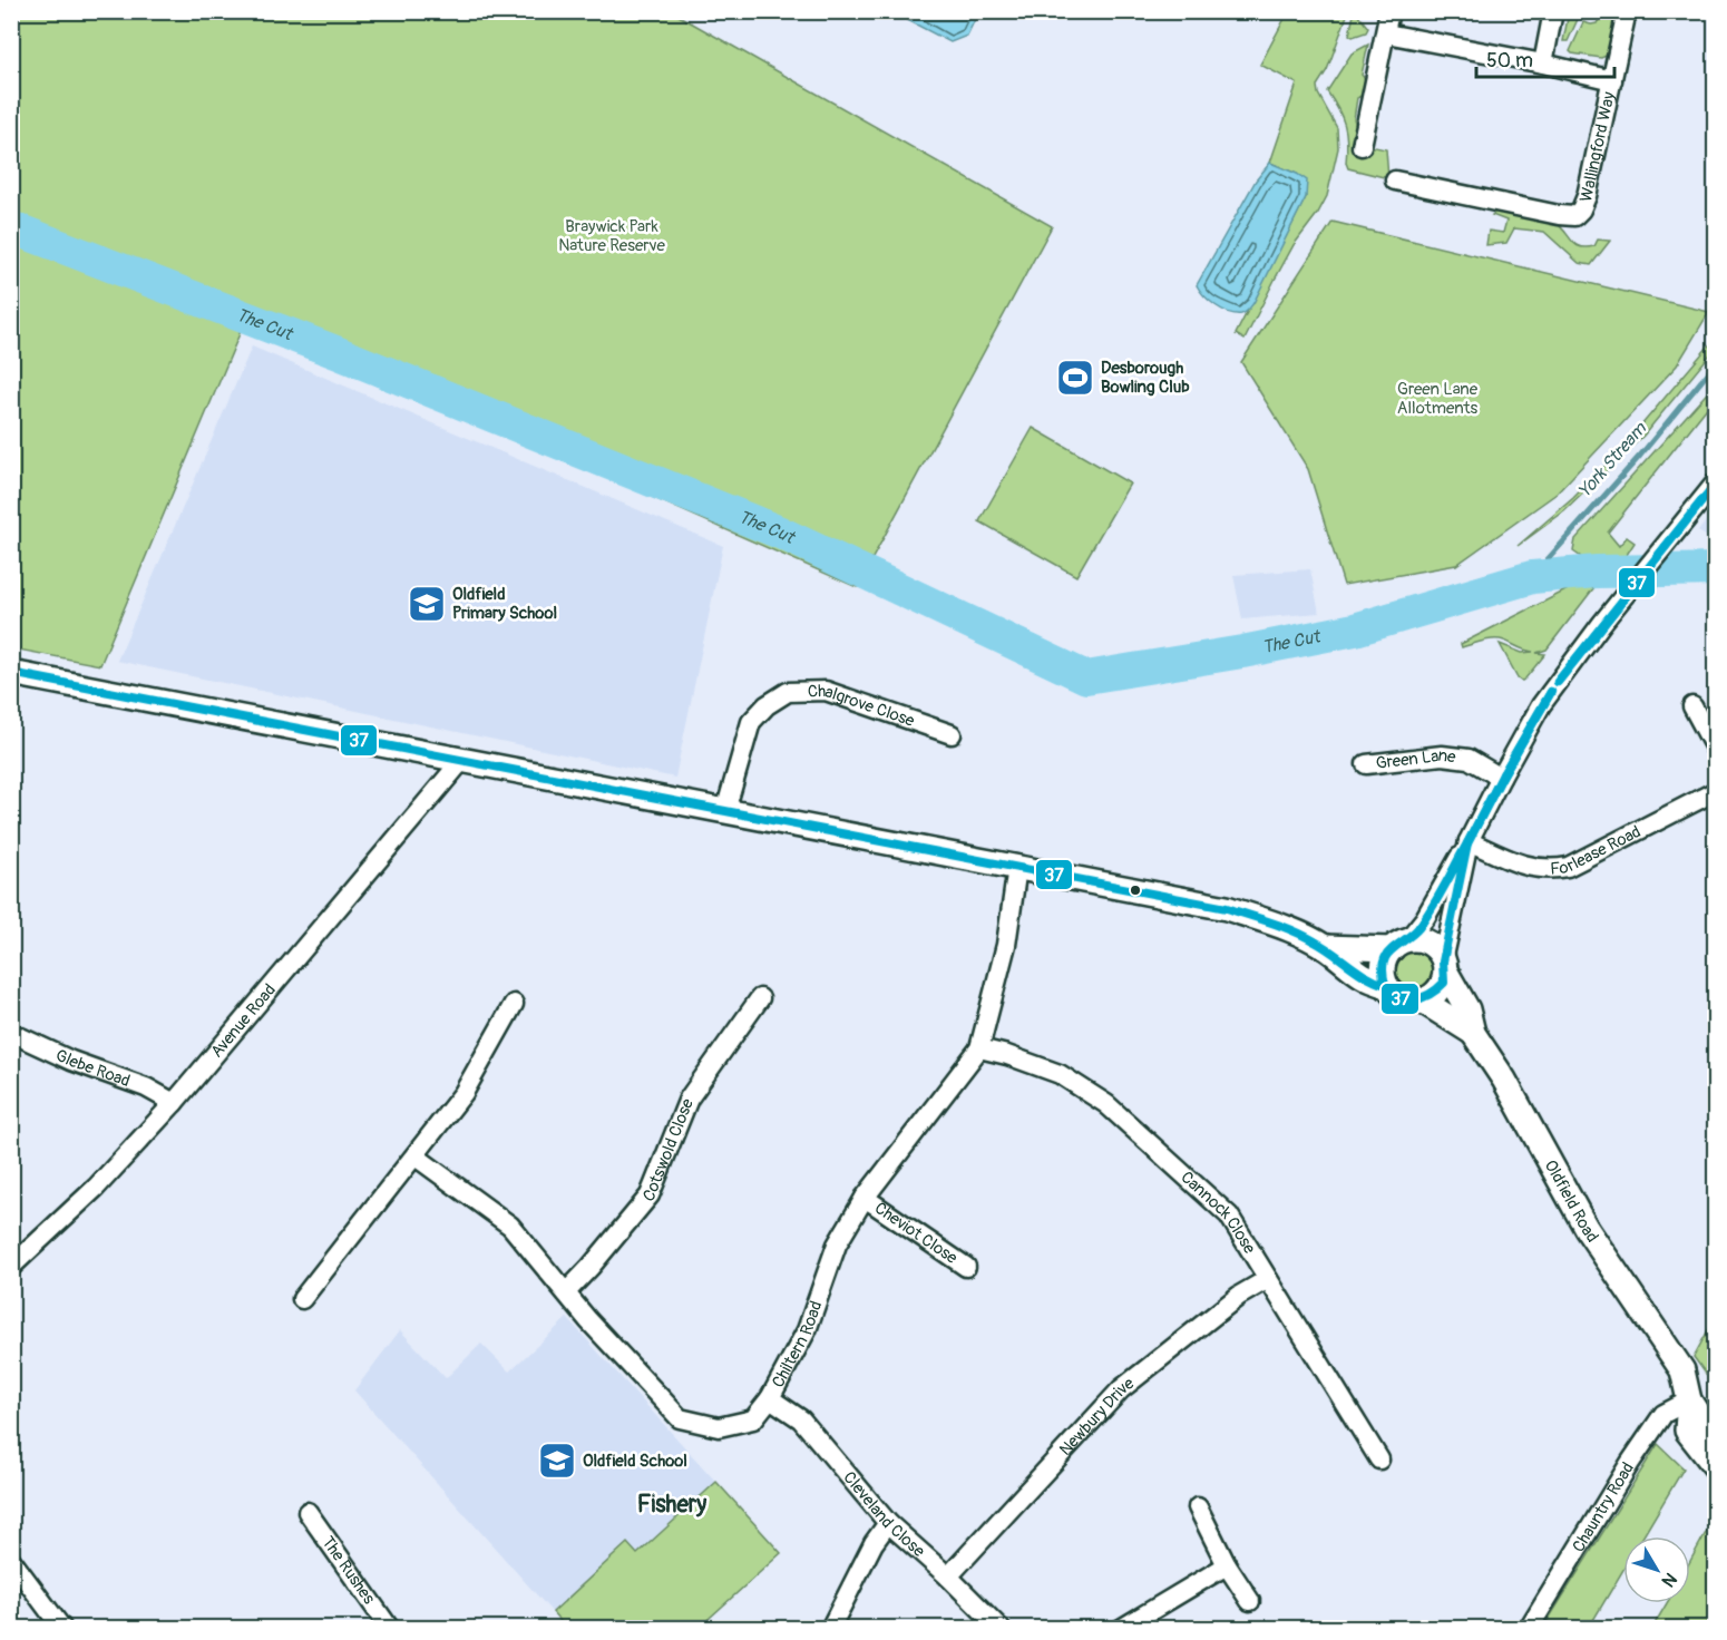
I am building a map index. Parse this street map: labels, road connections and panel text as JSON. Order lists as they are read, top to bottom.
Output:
{
  "streets": {
    "main road": ["Oldfield Road"],
    "street": [
      "Wallingford Way",
      "Chalgrove Close",
      "Green Lane",
      "Forlease Road",
      "Avenue Road",
      "Glebe Road",
      "Cotswold Close",
      "Cannock Close",
      "Cheviot Close",
      "Chiltern Road",
      "Newbury Drive",
      "Chauntry Road",
      "Cleveland Close",
      "The Rushes"
    ]
  },
  "crossings": [
    ["Avenue Road", "Glebe Road"],
    ["Cotswold Close", "Chiltern Road"],
    ["Oldfield Road", "Chauntry Road"],
    ["Cannock Close", "Chiltern Road"],
    ["Cannock Close", "Newbury Drive"],
    ["Cheviot Close", "Chiltern Road"],
    ["Chiltern Road", "Cleveland Close"],
    ["Newbury Drive", "Cleveland Close"]
  ],
  "districts": ["Fishery"],
  "water": ["The Cut", "York Stream"],
  "parks": ["Braywick Park Nature Reserve", "Green Lane Allotments"],
  "places": {
    "sports": ["Desborough Bowling Club"],
    "school or university": ["Oldfield Primary School", "Oldfield School"]
  },
  "lines": ["transit line 37"],
  "scale_bar": "50 m",
  "north": "bottom right"
}
